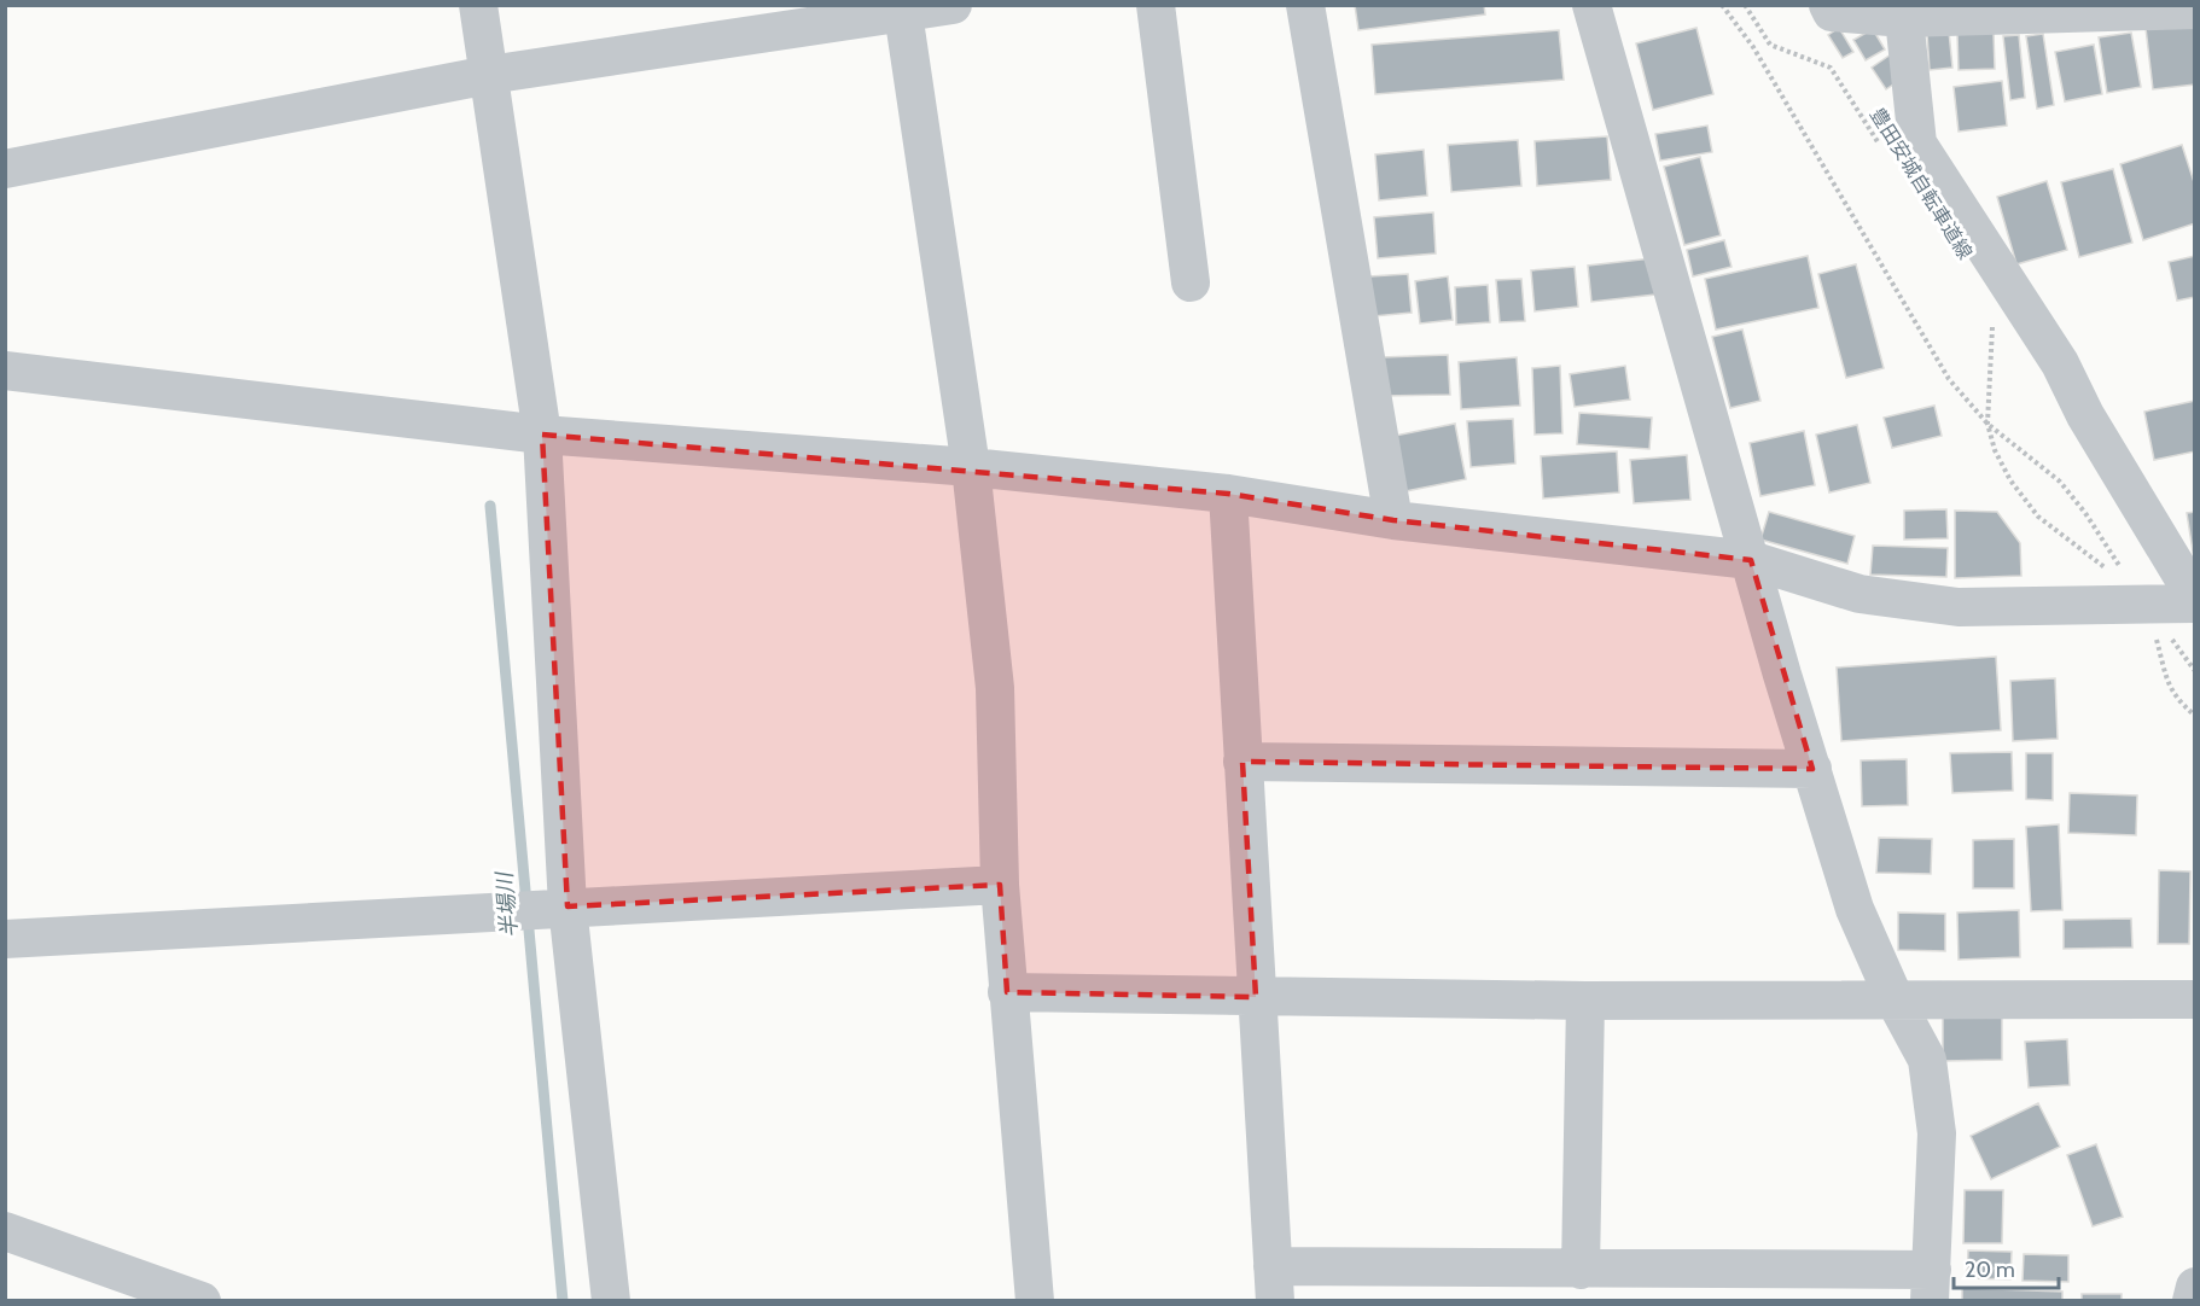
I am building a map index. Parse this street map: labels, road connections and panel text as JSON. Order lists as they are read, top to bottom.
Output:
{
  "streets": {
    "path": ["豊田安城自転車道線"]
  },
  "water": ["半場川"],
  "scale_bar": "20 m"
}
